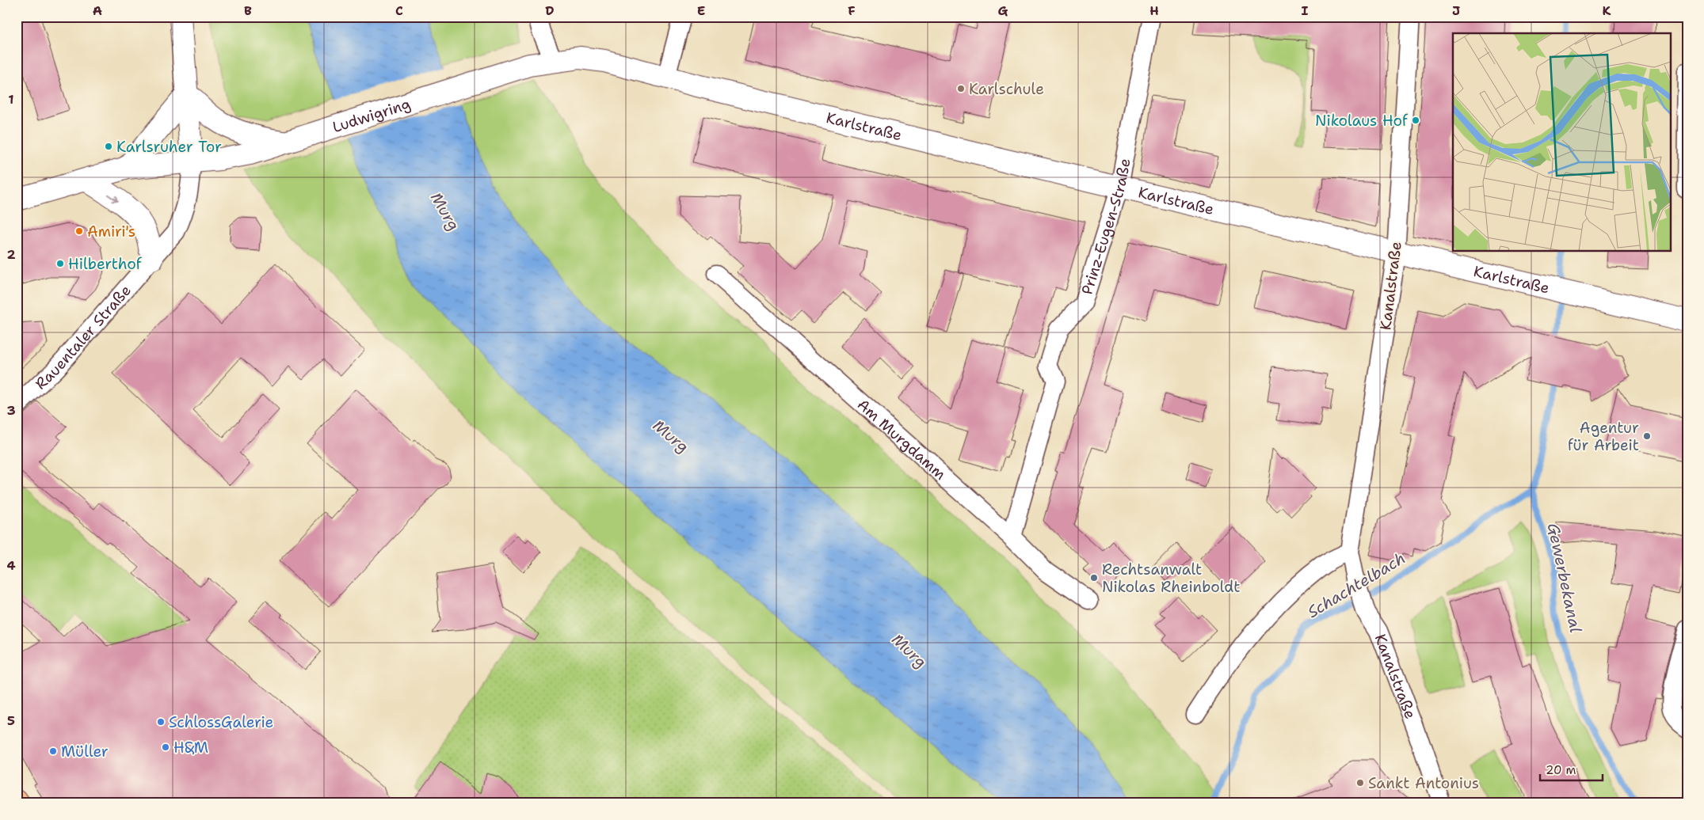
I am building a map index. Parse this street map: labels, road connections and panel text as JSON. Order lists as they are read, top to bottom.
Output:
{
  "streets": {
    "street": [
      "Ludwigring",
      "Karlstraße",
      "Prinz-Eugen-Straße",
      "Kanalstraße",
      "Rauentaler Straße",
      "Am Murgdamm"
    ]
  },
  "crossings": [
    ["Ludwigring", "Karlstraße"],
    ["Ludwigring", "Rauentaler Straße"],
    ["Karlstraße", "Prinz-Eugen-Straße"],
    ["Karlstraße", "Kanalstraße"],
    ["Prinz-Eugen-Straße", "Am Murgdamm"]
  ],
  "water": ["Murg", "Gewerbekanal", "Schachtelbach"],
  "places": [
    "Karlschule",
    "Nikolaus Hof",
    "Karlsruher Tor",
    "Amiri's",
    "Hilberthof",
    "Agentur für Arbeit",
    "Rechtsanwalt Nikolas Rheinboldt",
    "SchlossGalerie",
    "H&M",
    "Müller",
    "Sankt Antonius"
  ],
  "scale_bar": "20 m",
  "grid": {
    "columns": [
      "A",
      "B",
      "C",
      "D",
      "E",
      "F",
      "G",
      "H",
      "I",
      "J",
      "K"
    ],
    "rows": [
      "1",
      "2",
      "3",
      "4",
      "5"
    ]
  }
}
